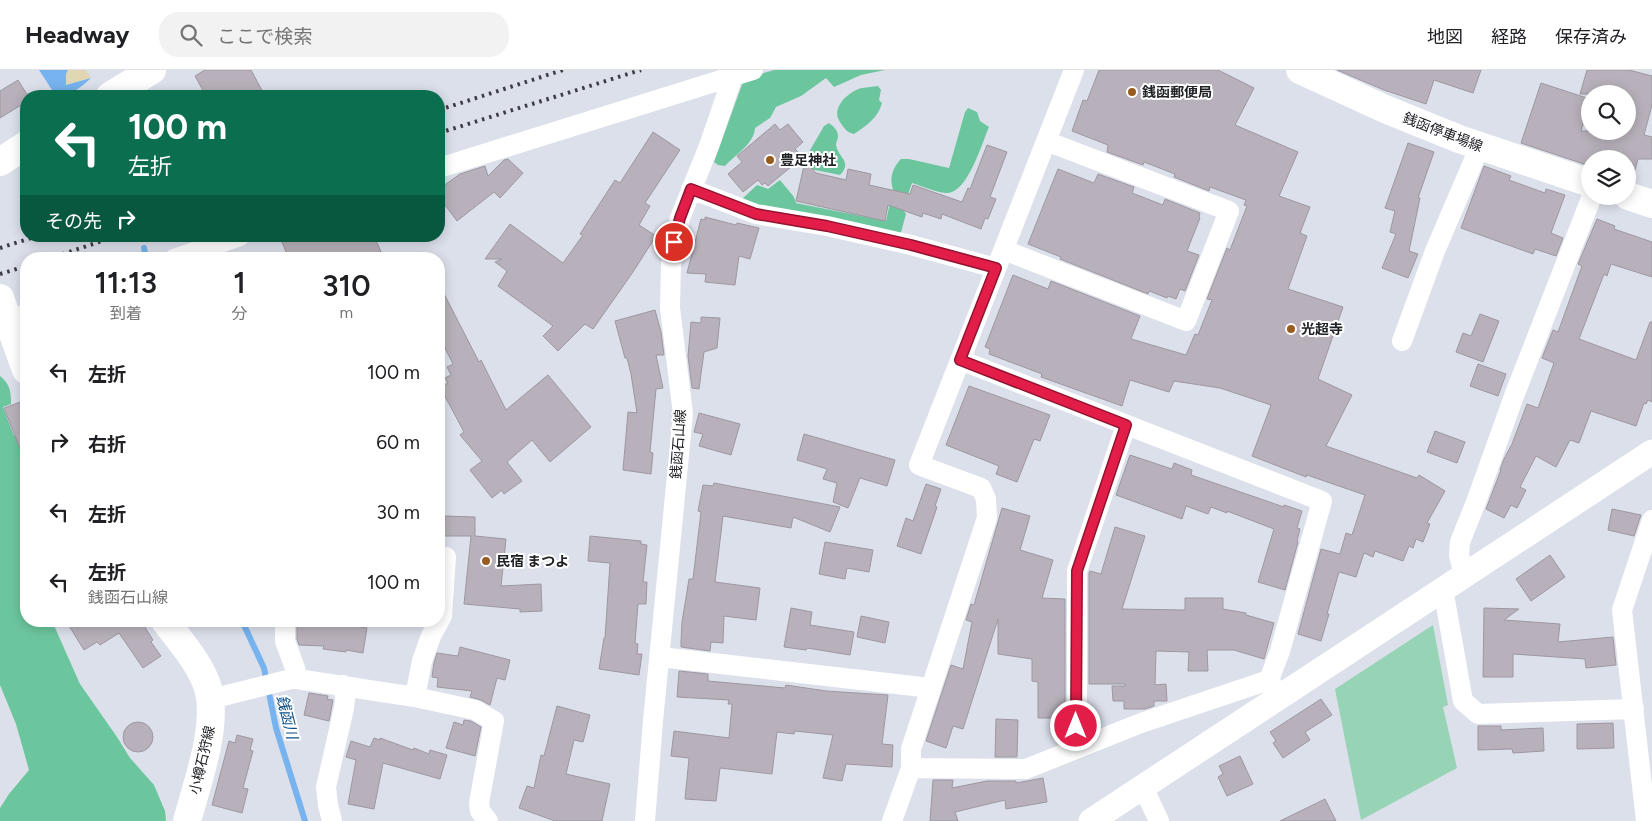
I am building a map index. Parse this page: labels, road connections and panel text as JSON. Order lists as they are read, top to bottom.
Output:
{
  "streets": {
    "main road": ["銭函停車場線", "小樽石狩線"],
    "street": ["銭函石山線"]
  },
  "water": ["銭函川"],
  "places": [
    "銭函郵便局",
    "豊足神社",
    "光超寺",
    "民宿 まつよ"
  ],
  "page": {
    "header": "Headway",
    "search": "ここで検索",
    "nav": ["地図", "経路", "保存済み"],
    "turn": ["100 m", "左折"],
    "then": "その先",
    "eta": [
      "11:13",
      "到着",
      "1",
      "分",
      "310",
      "m"
    ],
    "list": [
      {
        "name": "左折",
        "value": "100 m"
      },
      {
        "name": "右折",
        "value": "60 m"
      },
      {
        "name": "左折",
        "value": "30 m"
      },
      {
        "name": "左折",
        "note": "銭函石山線",
        "value": "100 m"
      }
    ]
  }
}
